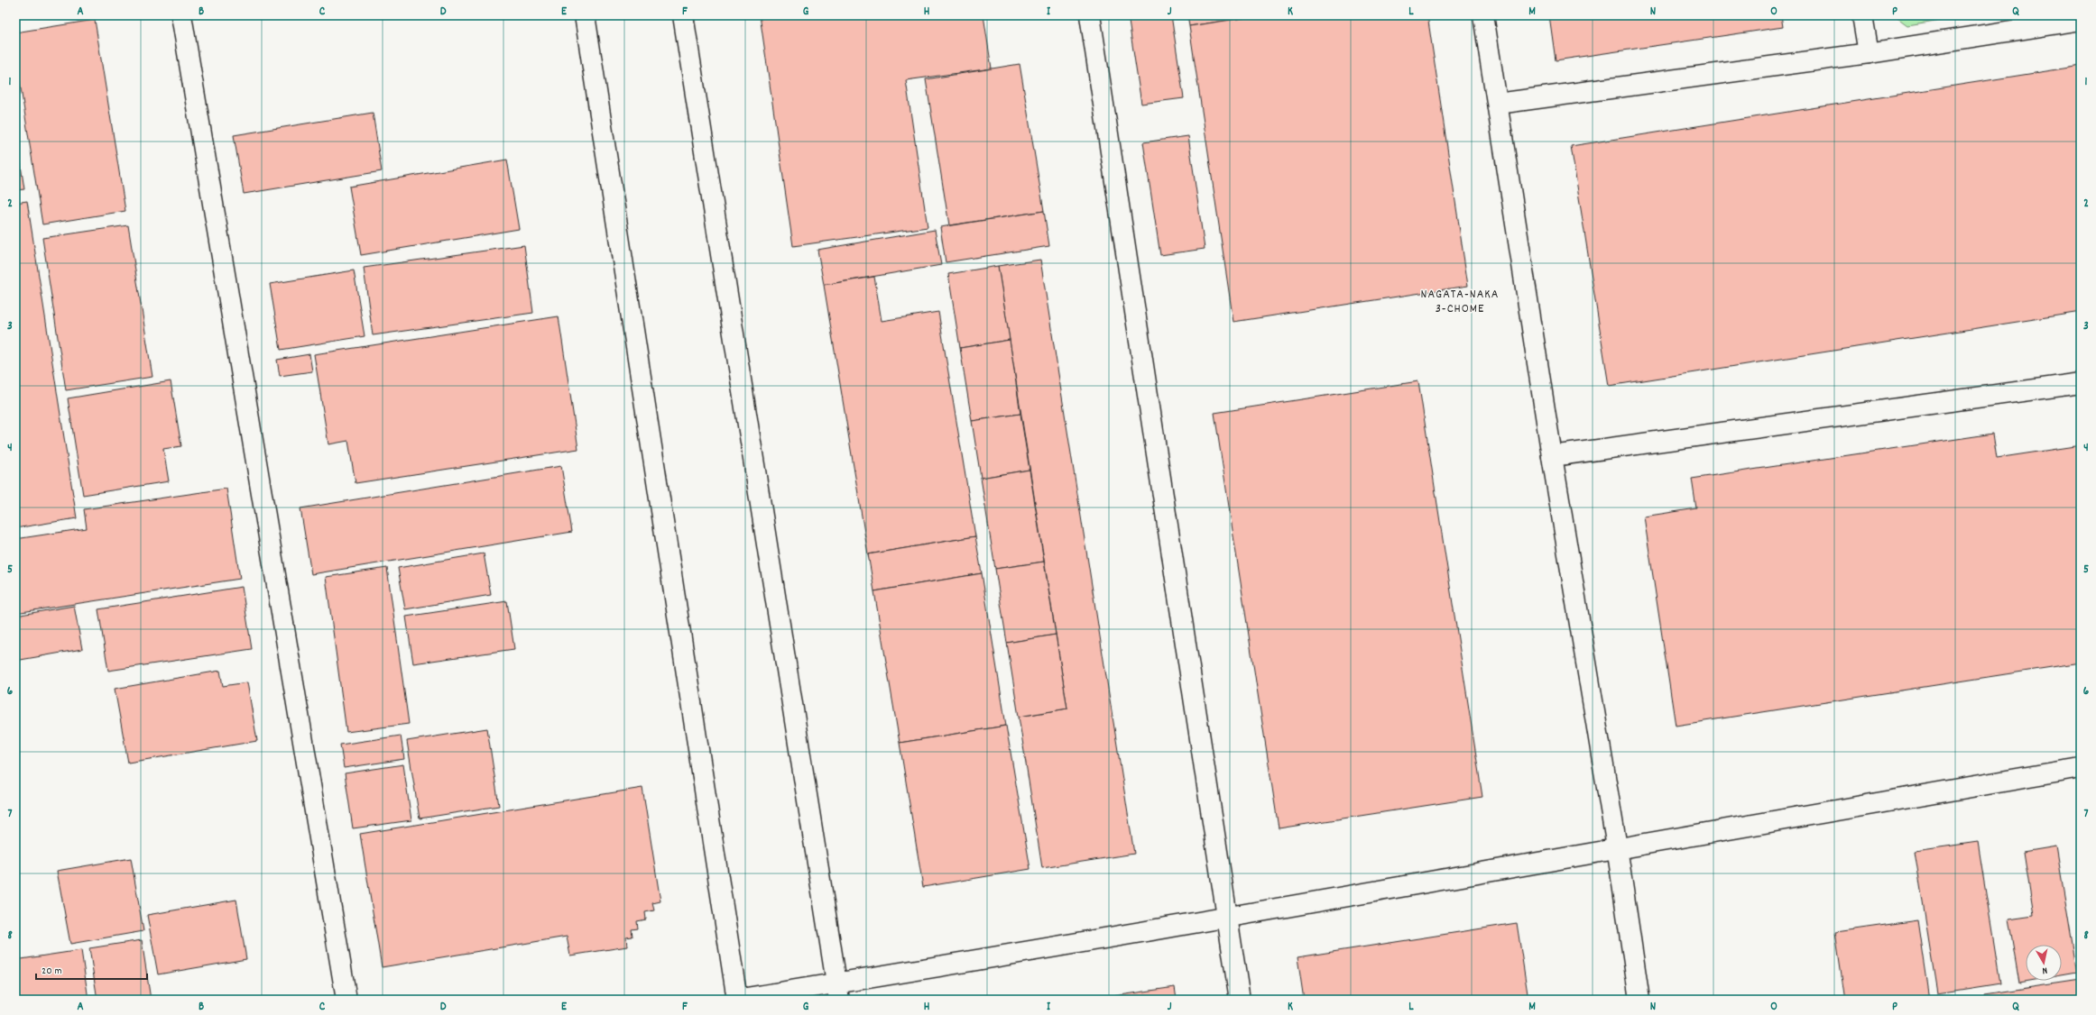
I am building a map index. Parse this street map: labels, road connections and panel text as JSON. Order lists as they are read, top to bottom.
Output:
{
  "districts": ["NAGATA-NAKA 3-CHOME"],
  "scale_bar": "20 m",
  "north": "bottom",
  "grid": {
    "columns": [
      "A",
      "B",
      "C",
      "D",
      "E",
      "F",
      "G",
      "H",
      "I",
      "J",
      "K",
      "L",
      "M",
      "N",
      "O",
      "P",
      "Q"
    ],
    "rows": [
      "1",
      "2",
      "3",
      "4",
      "5",
      "6",
      "7",
      "8"
    ]
  }
}
